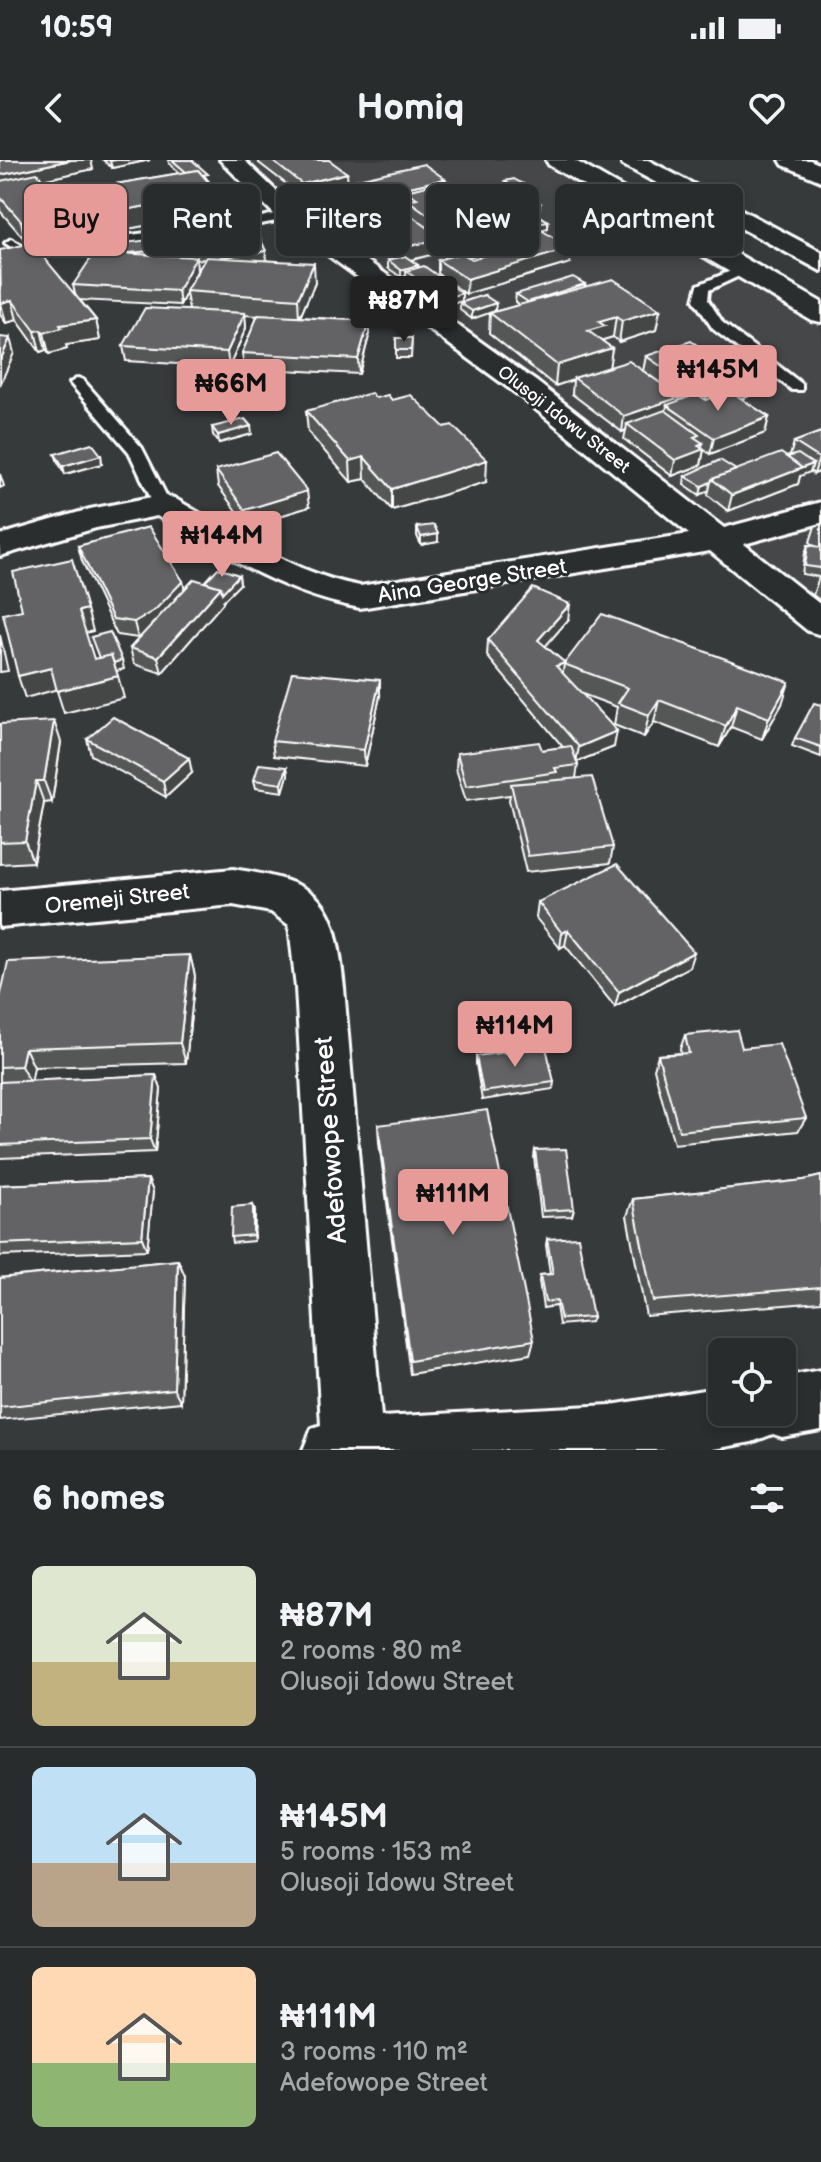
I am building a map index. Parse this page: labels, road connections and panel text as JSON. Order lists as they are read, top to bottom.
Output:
{
  "streets": {
    "street": [
      "Olusoji Idowu Street",
      "Aina George Street",
      "Oremeji Street",
      "Adefowope Street"
    ]
  },
  "crossings": [
    ["Olusoji Idowu Street", "Aina George Street"],
    ["Oremeji Street", "Adefowope Street"]
  ],
  "page": {
    "status": "10:59",
    "header": "Homiq",
    "chip": [
      "Buy",
      "Rent",
      "Filters",
      "New",
      "Apartment"
    ],
    "price": [
      "₦87M",
      "₦145M",
      "₦66M",
      "₦144M",
      "₦114M",
      "₦111M"
    ],
    "heading": "6 homes",
    "list": [
      {
        "name": "₦87M",
        "note": "2 rooms · 80 m² · Olusoji Idowu Street"
      },
      {
        "name": "₦145M",
        "note": "5 rooms · 153 m² · Olusoji Idowu Street"
      },
      {
        "name": "₦111M",
        "note": "3 rooms · 110 m² · Adefowope Street"
      }
    ]
  }
}
